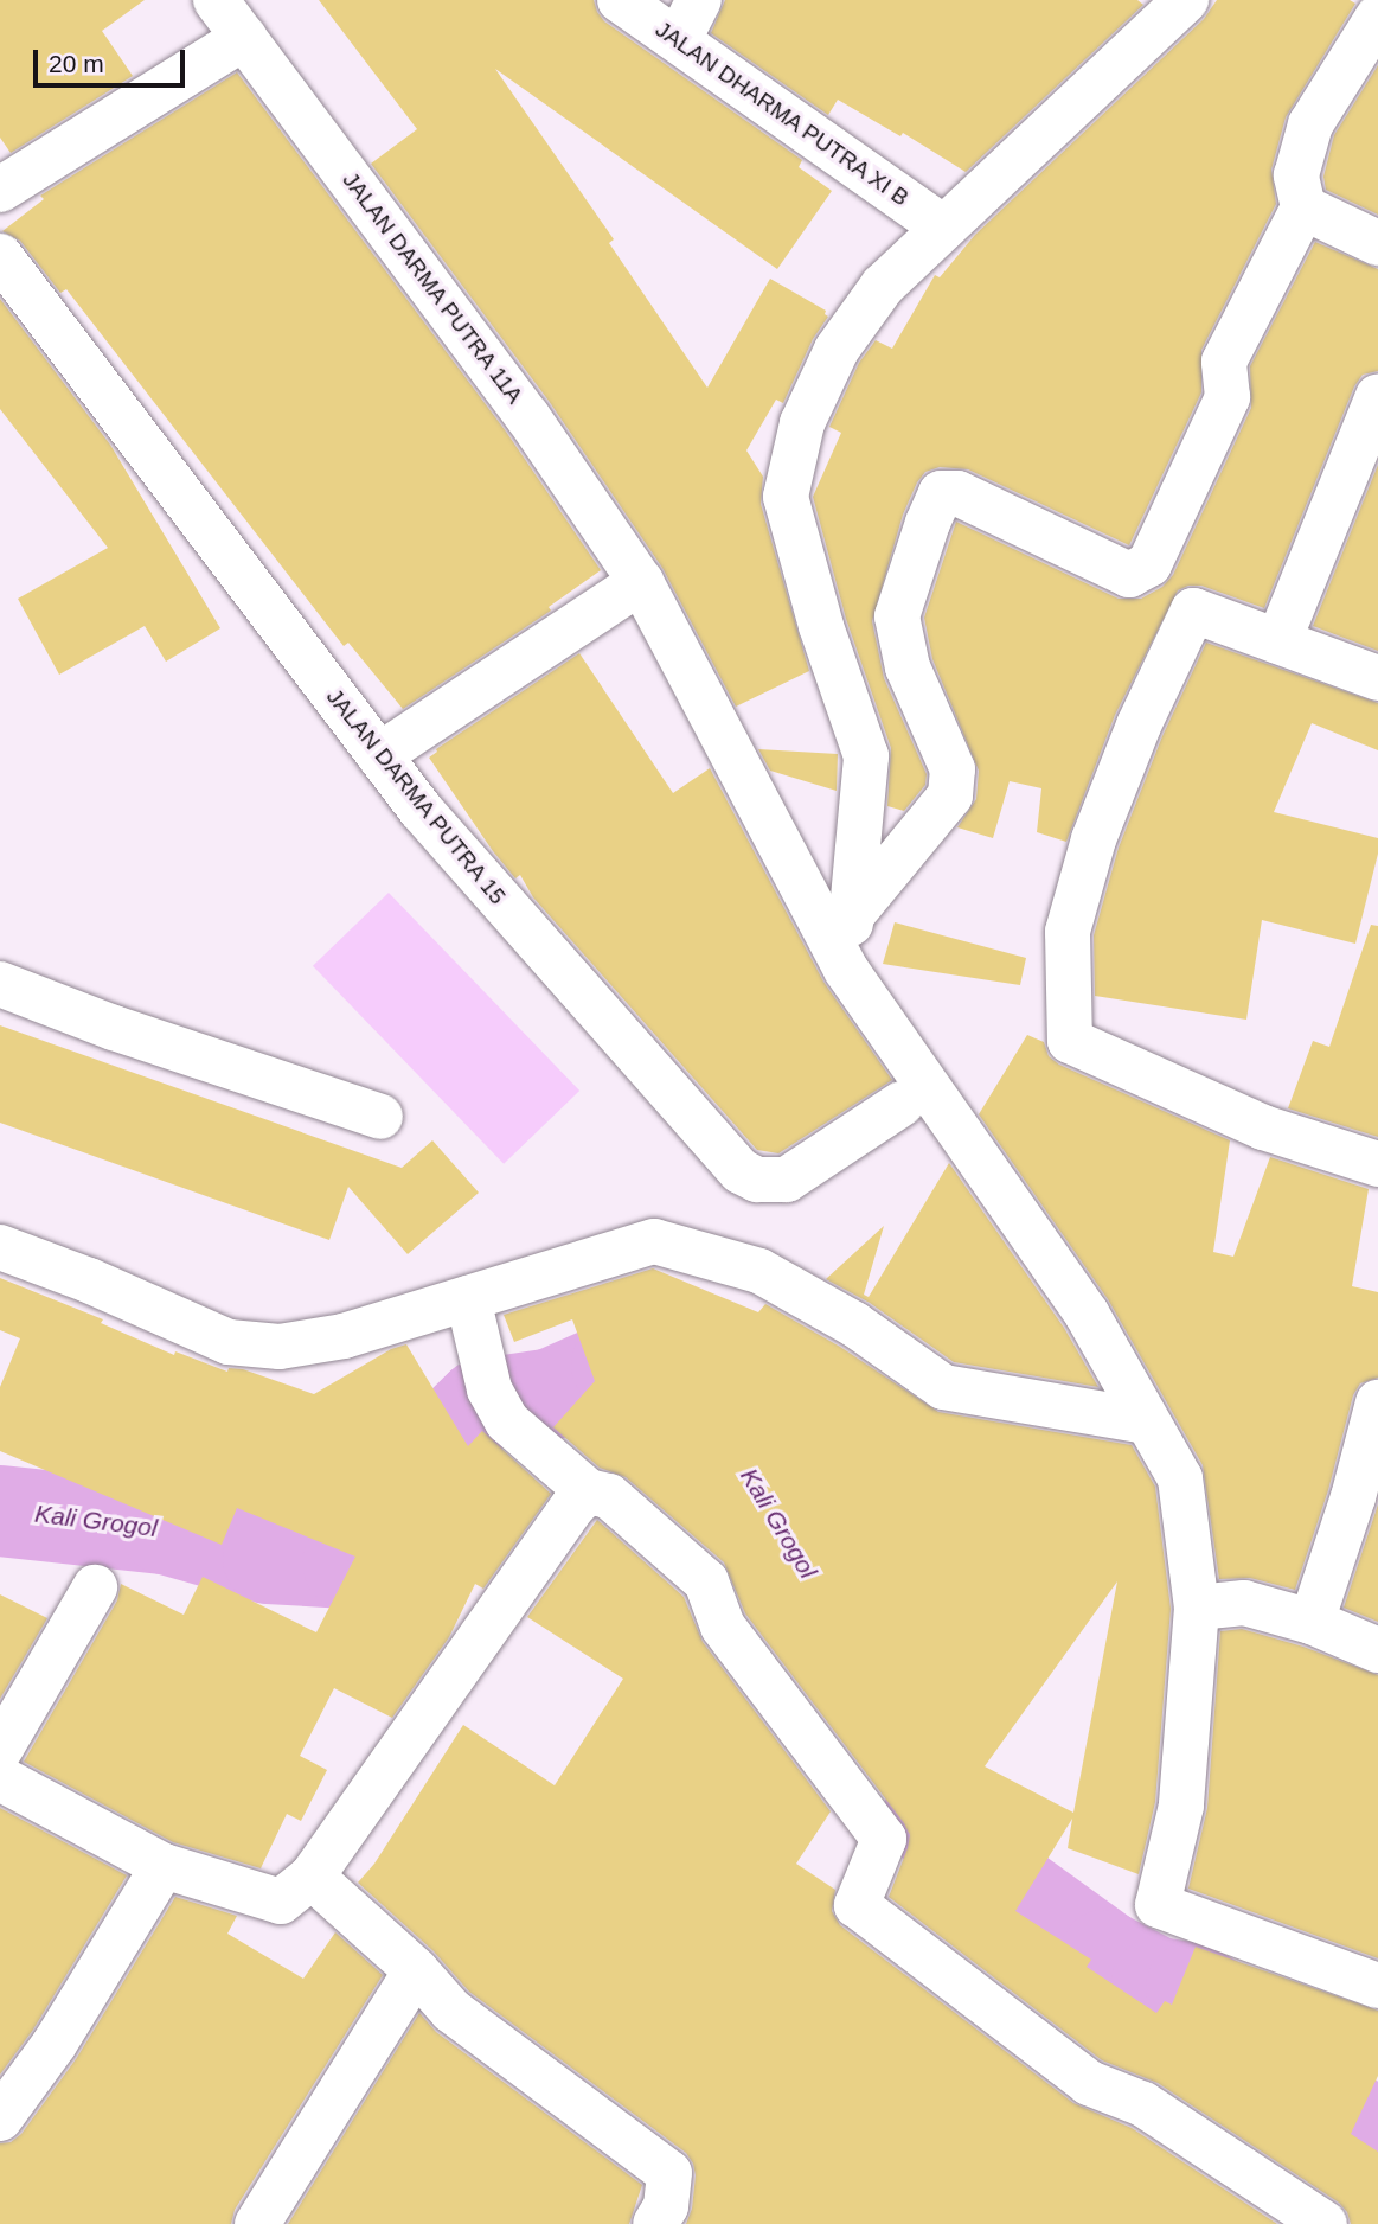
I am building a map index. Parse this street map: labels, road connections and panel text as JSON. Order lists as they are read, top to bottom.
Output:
{
  "streets": {
    "street": ["JALAN DHARMA PUTRA XI B", "JALAN DARMA PUTRA 11A", "JALAN DARMA PUTRA 15"]
  },
  "water": ["Kali Grogol"],
  "scale_bar": "20 m"
}
